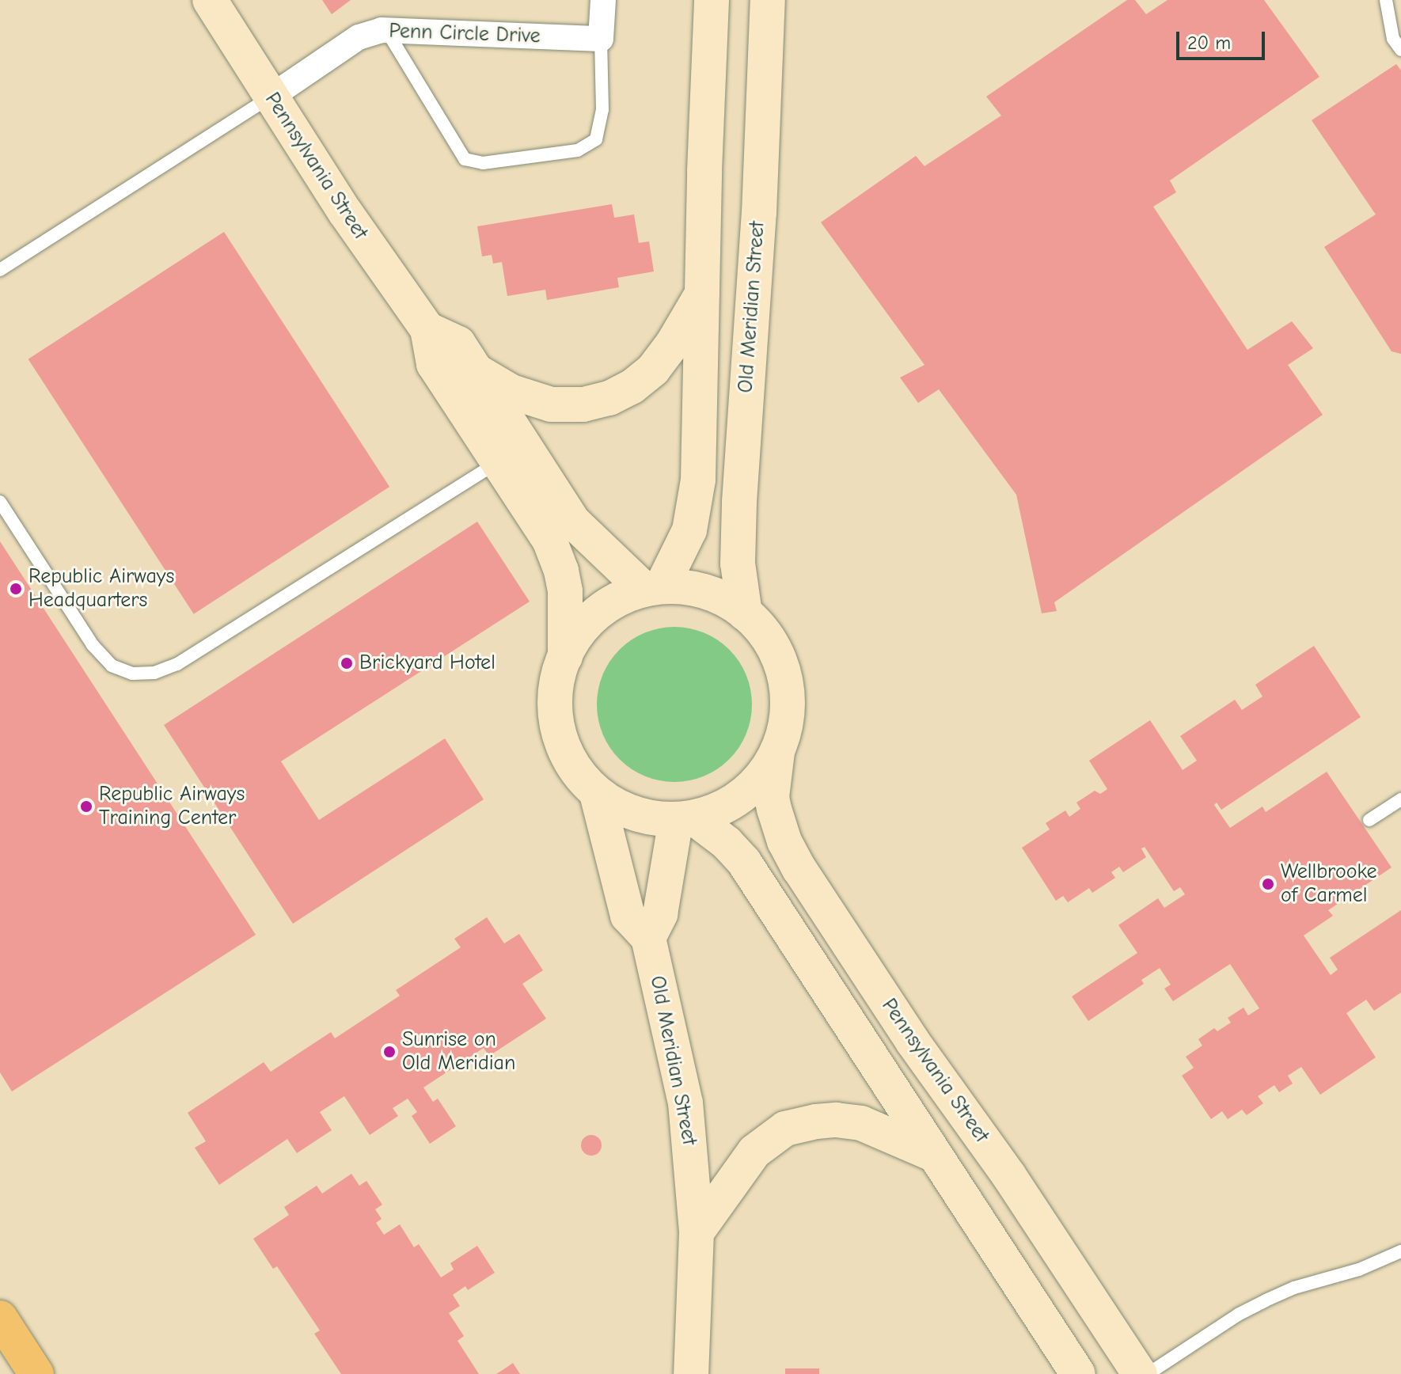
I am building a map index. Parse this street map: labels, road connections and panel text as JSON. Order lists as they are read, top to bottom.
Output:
{
  "streets": {
    "main road": ["Pennsylvania Street", "Old Meridian Street"],
    "street": ["Penn Circle Drive"]
  },
  "crossings": [
    ["Penn Circle Drive", "Pennsylvania Street"]
  ],
  "places": [
    "Republic Airways Headquarters",
    "Brickyard Hotel",
    "Republic Airways Training Center",
    "Wellbrooke of Carmel",
    "Sunrise on Old Meridian"
  ],
  "scale_bar": "20 m"
}
